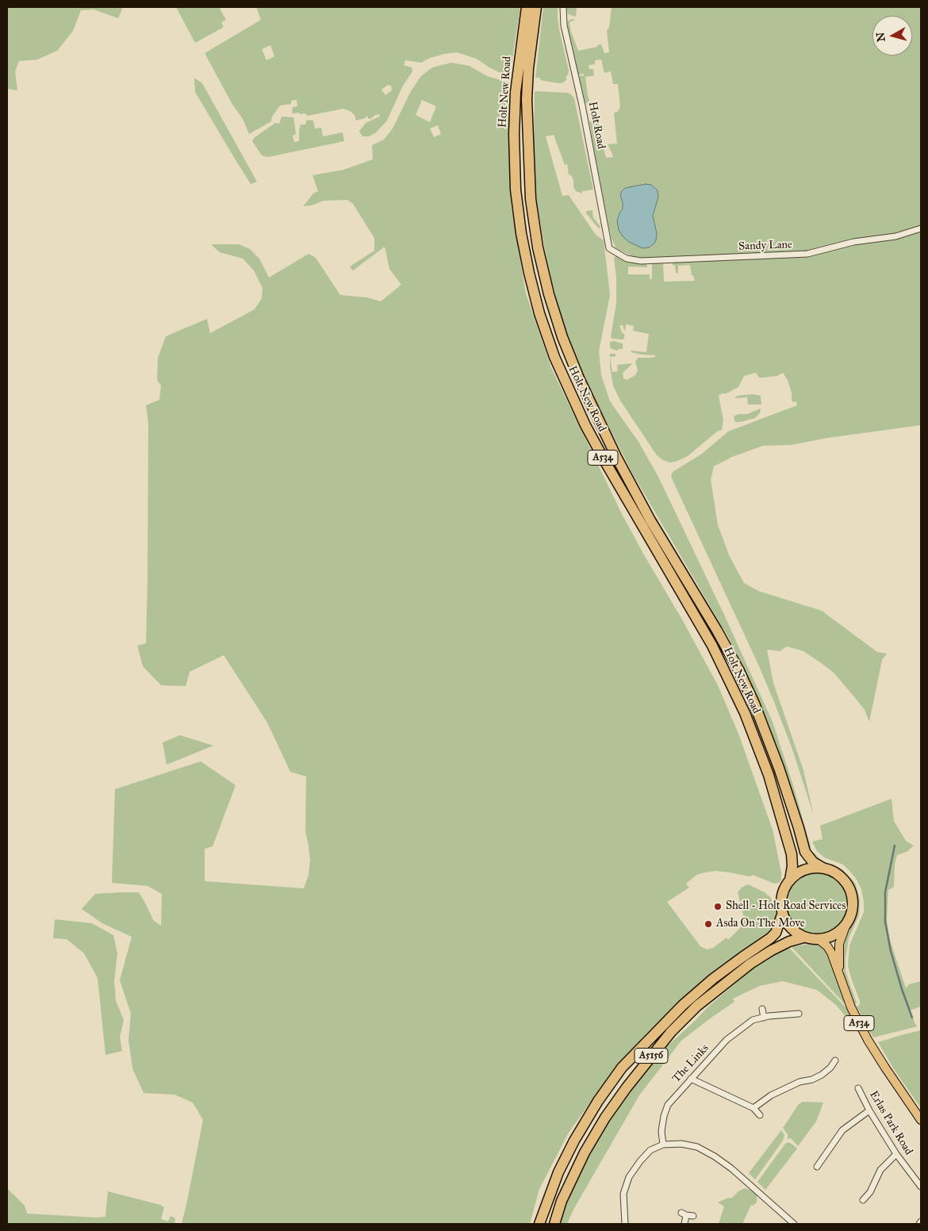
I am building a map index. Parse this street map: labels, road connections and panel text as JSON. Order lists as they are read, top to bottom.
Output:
{
  "streets": {
    "highway": ["Holt New Road", "A534", "A5156"],
    "street": [
      "Holt Road",
      "Sandy Lane",
      "The Links",
      "Erlas Park Road"
    ]
  },
  "crossings": [
    ["Holt New Road", "A534"],
    ["Holt New Road", "A5156"],
    ["Holt Road", "Sandy Lane"],
    ["A534", "A5156"]
  ],
  "places": ["Shell - Holt Road Services", "Asda On The Move"],
  "north": "left"
}
